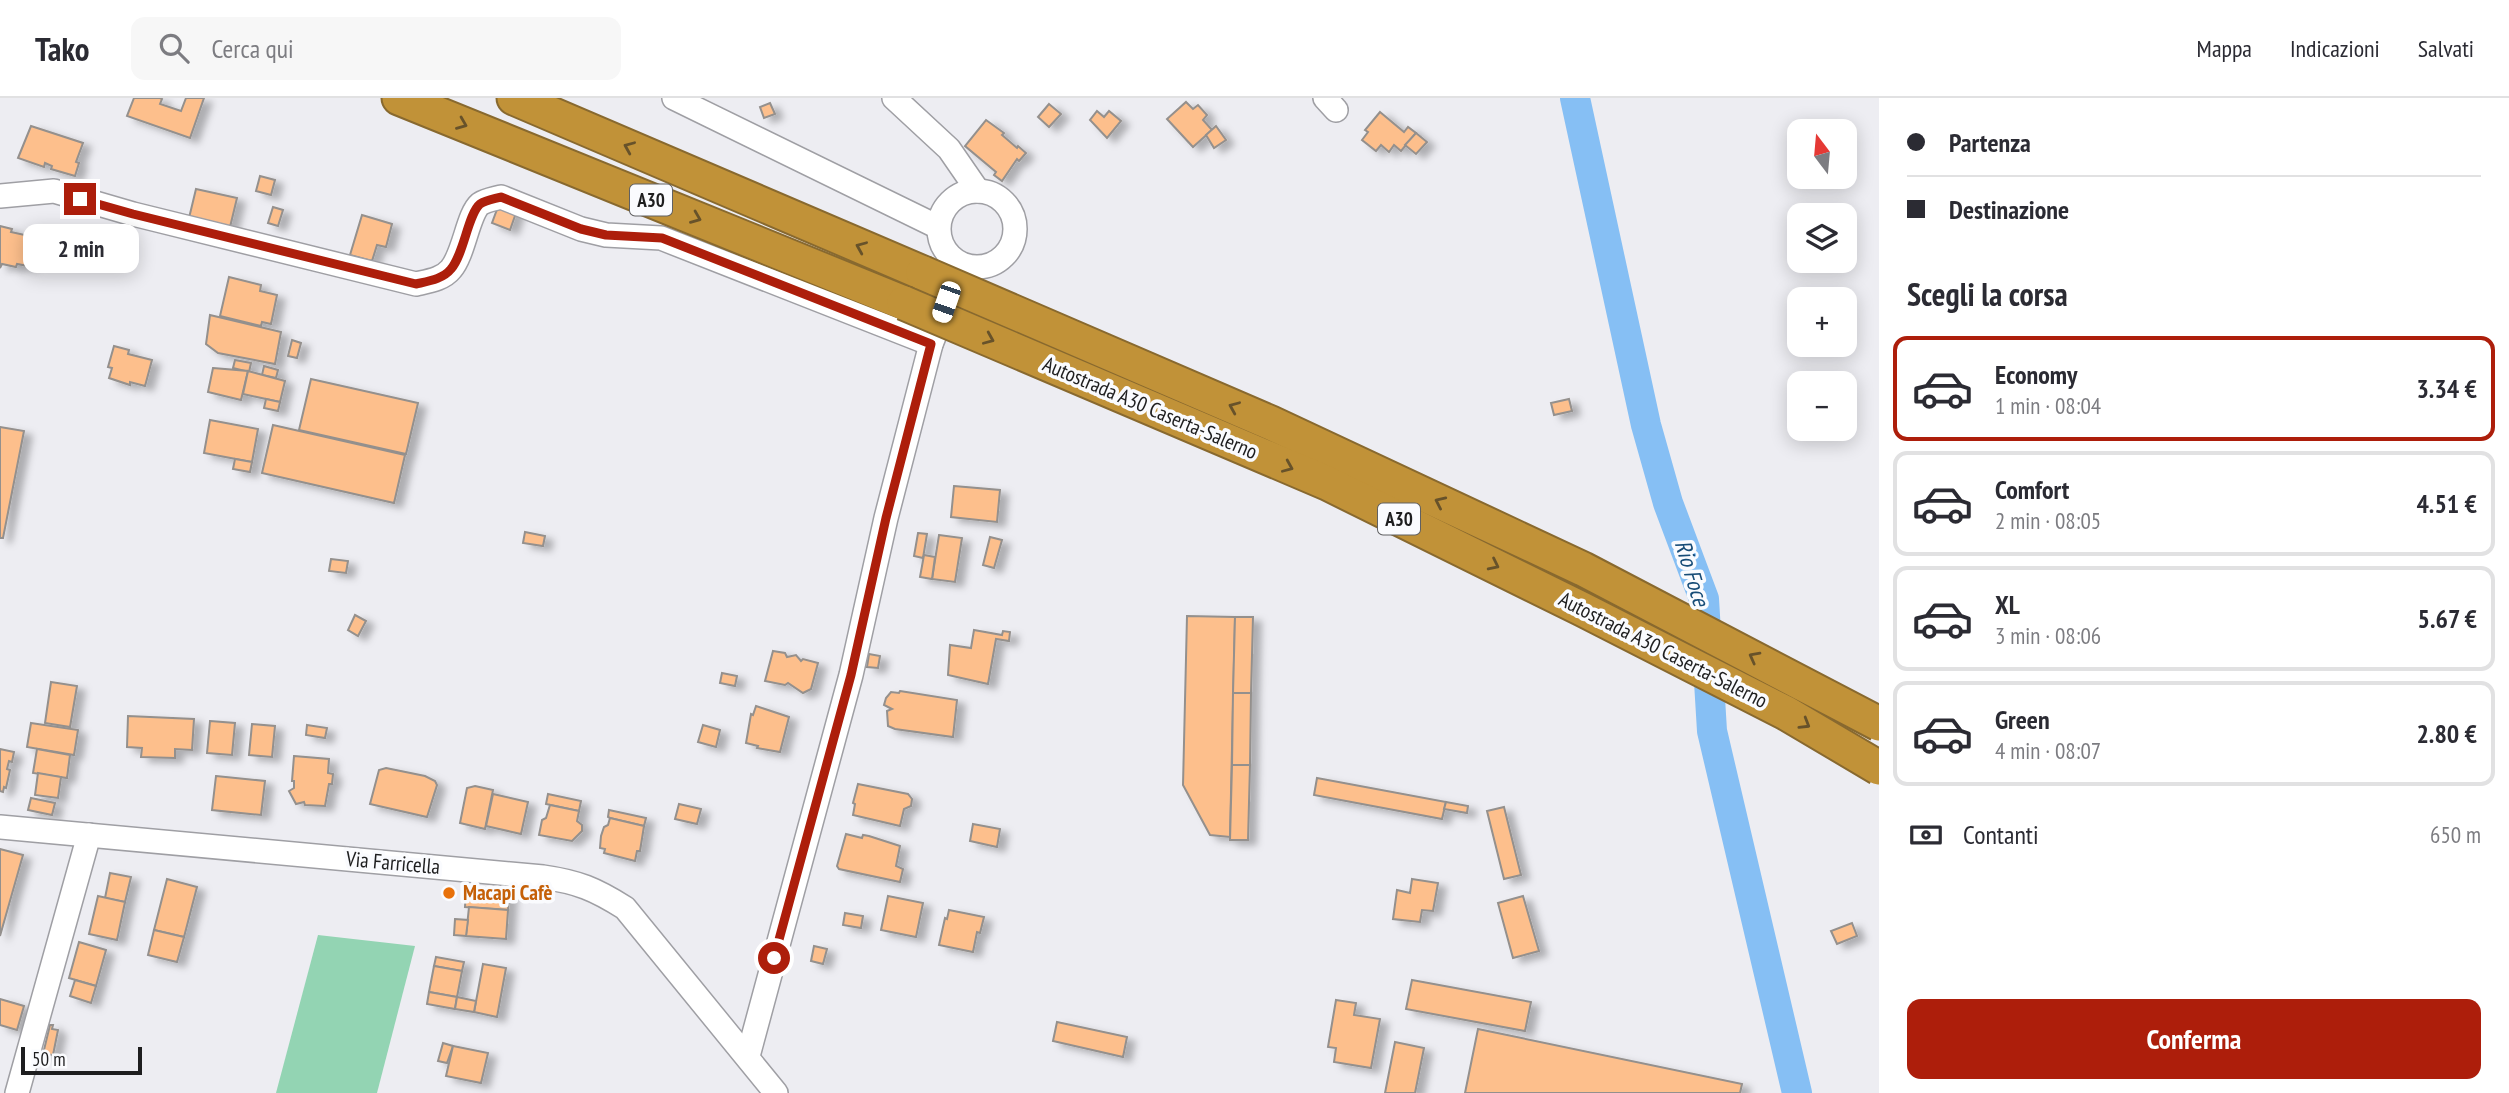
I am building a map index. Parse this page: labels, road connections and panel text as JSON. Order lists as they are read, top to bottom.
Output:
{
  "streets": {
    "highway": ["A30", "Autostrada A30 Caserta-Salerno"],
    "street": ["Via Farricella"]
  },
  "water": ["Rio Foce"],
  "places": ["Macapi Cafè"],
  "scale_bar": "50 m",
  "north": "top",
  "page": {
    "header": "Tako",
    "search": "Cerca qui",
    "nav": ["Mappa", "Indicazioni", "Salvati"],
    "banner": ["Partenza", "Destinazione"],
    "map_buttons": ["+", "−"],
    "bubble": "2 min",
    "heading": "Scegli la corsa",
    "list": [
      {
        "name": "Economy",
        "note": "1 min · 08:04",
        "value": "3.34 €"
      },
      {
        "name": "Comfort",
        "note": "2 min · 08:05",
        "value": "4.51 €"
      },
      {
        "name": "XL",
        "note": "3 min · 08:06",
        "value": "5.67 €"
      },
      {
        "name": "Green",
        "note": "4 min · 08:07",
        "value": "2.80 €"
      }
    ],
    "pay": ["Contanti", "650 m"],
    "buttons": "Conferma",
    "scale": "50 m"
  }
}
